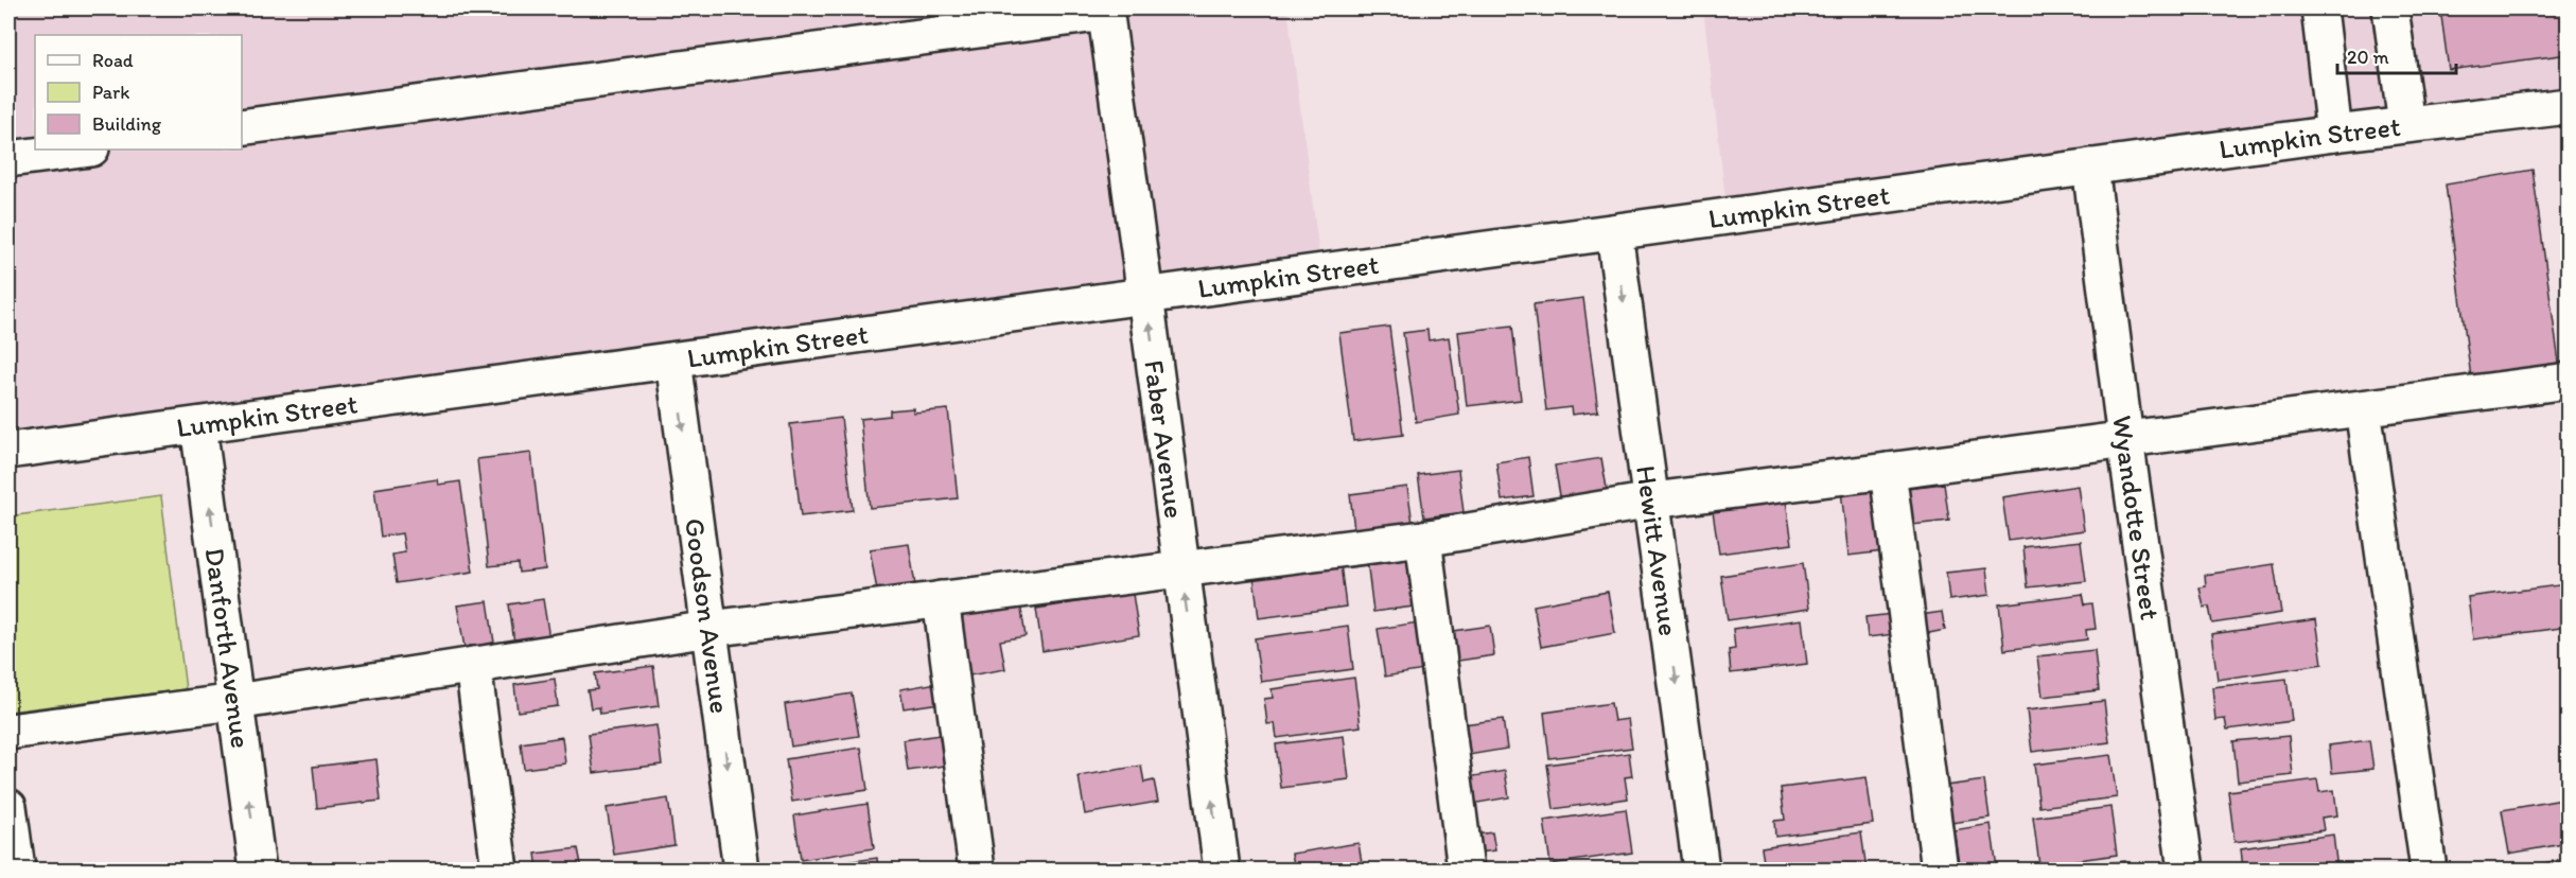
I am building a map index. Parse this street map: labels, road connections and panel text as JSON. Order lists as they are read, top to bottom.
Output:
{
  "streets": {
    "street": [
      "Lumpkin Street",
      "Faber Avenue",
      "Wyandotte Street",
      "Hewitt Avenue",
      "Goodson Avenue",
      "Danforth Avenue"
    ]
  },
  "crossings": [
    ["Lumpkin Street", "Faber Avenue"],
    ["Lumpkin Street", "Wyandotte Street"],
    ["Lumpkin Street", "Hewitt Avenue"],
    ["Lumpkin Street", "Goodson Avenue"],
    ["Lumpkin Street", "Danforth Avenue"]
  ],
  "legend": ["Road", "Park", "Building"],
  "scale_bar": "20 m"
}
